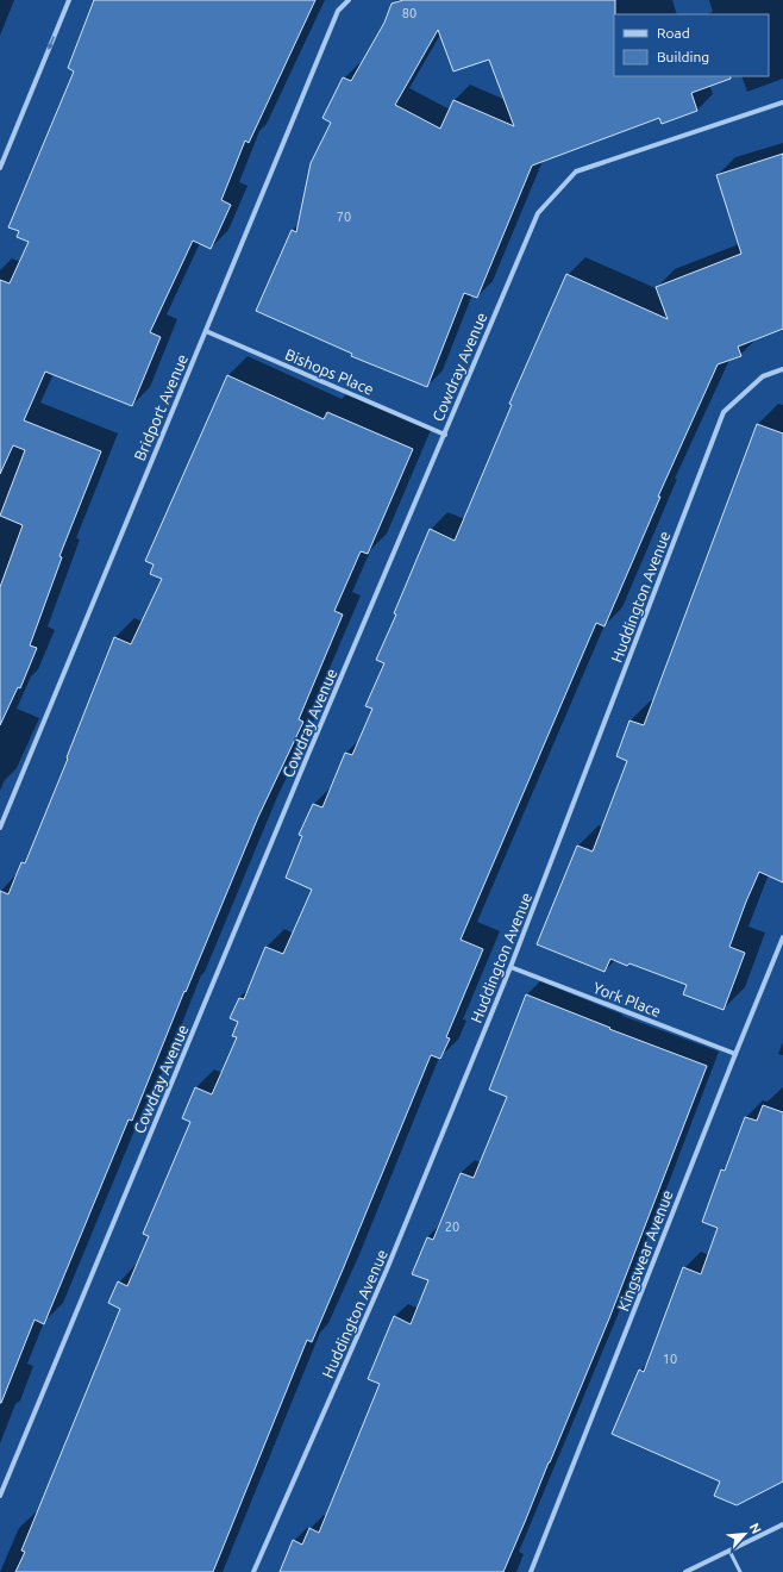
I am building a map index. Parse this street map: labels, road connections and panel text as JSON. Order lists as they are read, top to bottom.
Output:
{
  "streets": {
    "street": [
      "Cowdray Avenue",
      "Bishops Place",
      "Bridport Avenue",
      "Huddington Avenue",
      "York Place",
      "Kingswear Avenue"
    ]
  },
  "crossings": [
    ["Cowdray Avenue", "Bishops Place"],
    ["Bishops Place", "Bridport Avenue"],
    ["Huddington Avenue", "York Place"],
    ["York Place", "Kingswear Avenue"]
  ],
  "house_numbers": [
    "80",
    "70",
    "20",
    "10"
  ],
  "legend": ["Road", "Building"],
  "north": "top right"
}
